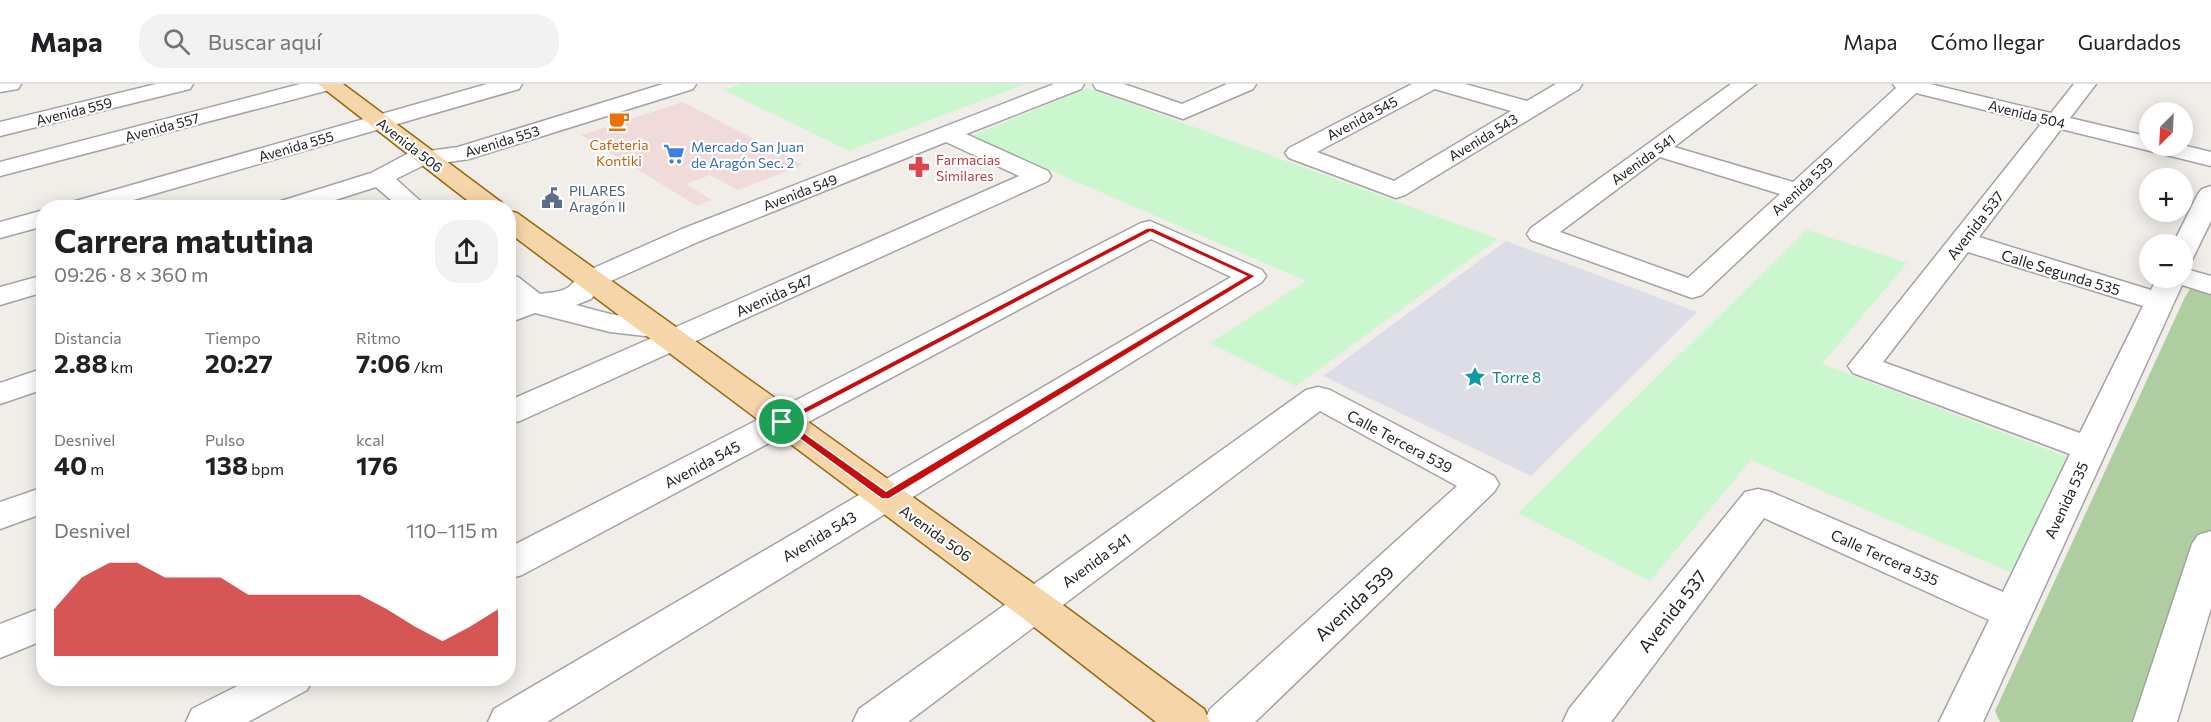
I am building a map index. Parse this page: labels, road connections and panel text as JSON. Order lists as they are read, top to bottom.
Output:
{
  "streets": {
    "main road": ["Avenida 506"],
    "street": [
      "Avenida 559",
      "Avenida 504",
      "Avenida 545",
      "Avenida 557",
      "Avenida 543",
      "Avenida 553",
      "Avenida 555",
      "Avenida 541",
      "Avenida 539",
      "Avenida 549",
      "Avenida 537",
      "Calle Segunda 535",
      "Avenida 547",
      "Calle Tercera 539",
      "Avenida 535",
      "Calle Tercera 535"
    ]
  },
  "crossings": [
    ["Avenida 504", "Avenida 539"],
    ["Avenida 504", "Avenida 537"],
    ["Avenida 545", "Avenida 543"],
    ["Avenida 545", "Avenida 506"],
    ["Avenida 557", "Avenida 506"],
    ["Avenida 543", "Avenida 506"],
    ["Avenida 553", "Avenida 506"],
    ["Avenida 506", "Avenida 555"],
    ["Avenida 506", "Avenida 541"],
    ["Avenida 506", "Avenida 549"],
    ["Avenida 506", "Avenida 547"],
    ["Avenida 541", "Avenida 539"],
    ["Avenida 541", "Calle Tercera 539"],
    ["Avenida 539", "Calle Tercera 539"],
    ["Avenida 549", "Avenida 547"],
    ["Avenida 537", "Calle Segunda 535"],
    ["Avenida 537", "Avenida 535"],
    ["Avenida 537", "Calle Tercera 535"],
    ["Avenida 535", "Calle Tercera 535"]
  ],
  "places": {
    "cafe": ["Cafeteria Kontiki"],
    "supermarket": ["Mercado San Juan de Aragón Sec. 2"],
    "pharmacy": ["Farmacias Similares"],
    "public building": ["PILARES Aragón II"],
    "place": ["Torre 8"]
  },
  "north": "bottom left",
  "page": {
    "header": "Mapa",
    "search": "Buscar aquí",
    "nav": ["Mapa", "Cómo llegar", "Guardados"],
    "map_buttons": ["+", "−"],
    "heading": ["Carrera matutina", "09:26 · 8 × 360 m"],
    "stats": [
      ["Distancia", "2.88 km"],
      ["Tiempo", "20:27"],
      ["Ritmo", "7:06 /km"],
      ["Desnivel", "40 m"],
      ["Pulso", "138 bpm"],
      ["kcal", "176"]
    ],
    "chart": ["Desnivel", "110–115 m"]
  }
}
